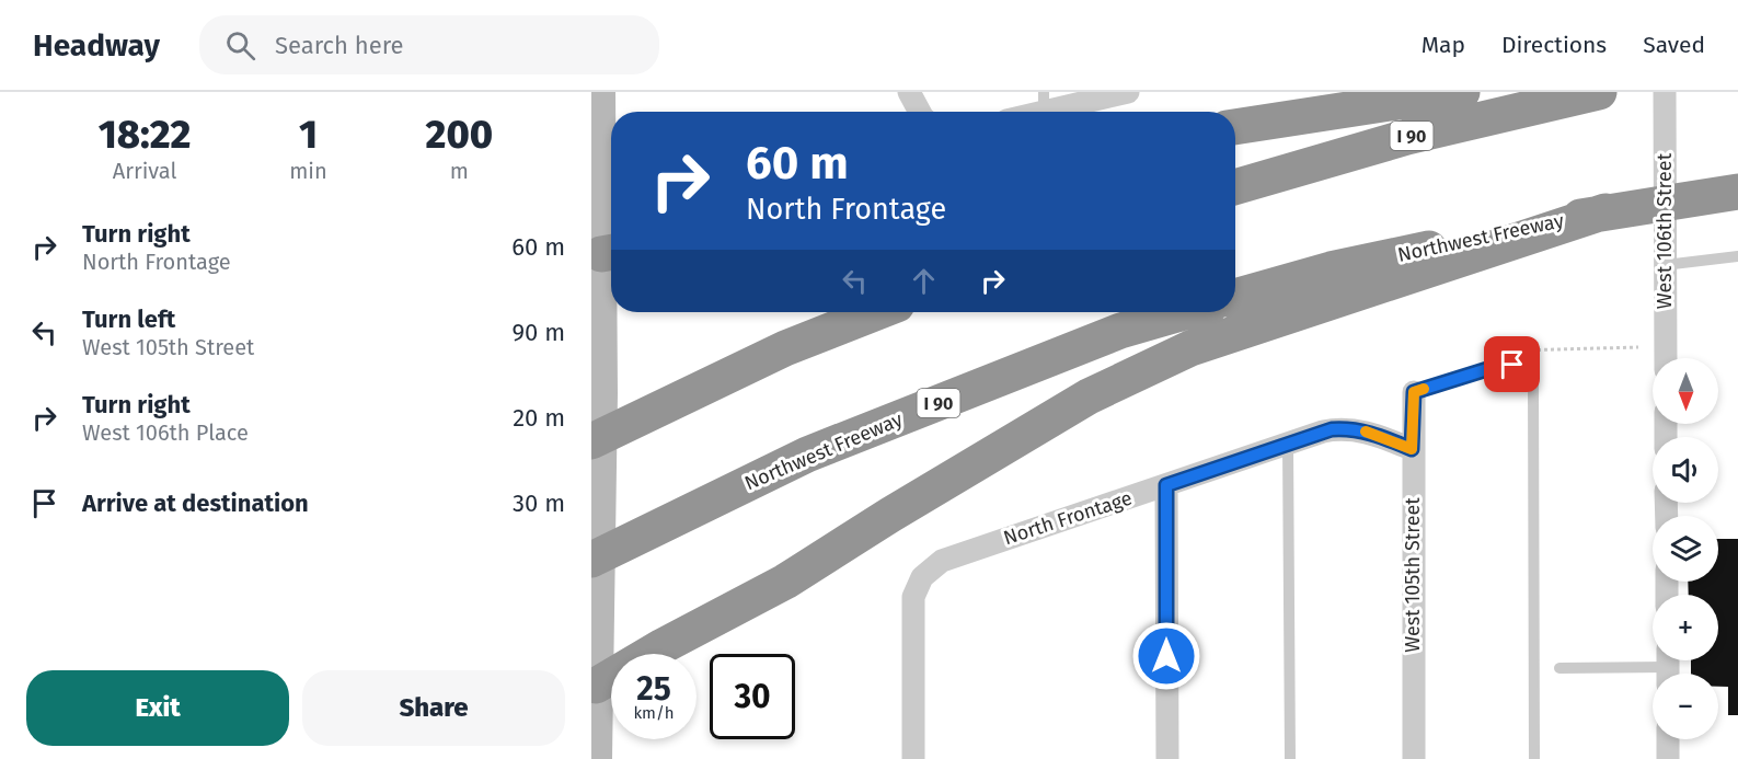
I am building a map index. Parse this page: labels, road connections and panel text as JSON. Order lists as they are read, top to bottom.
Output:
{
  "streets": {
    "highway": ["I 90", "Northwest Freeway"],
    "street": ["West 106th Street", "North Frontage", "West 105th Street"]
  },
  "crossings": [
    ["North Frontage", "West 105th Street"]
  ],
  "north": "bottom",
  "page": {
    "header": "Headway",
    "search": "Search here",
    "nav": ["Map", "Directions", "Saved"],
    "eta": [
      "18:22",
      "Arrival",
      "1",
      "min",
      "200",
      "m"
    ],
    "turn": ["60 m", "North Frontage"],
    "list": [
      {
        "name": "Turn right",
        "note": "North Frontage",
        "value": "60 m"
      },
      {
        "name": "Turn left",
        "note": "West 105th Street",
        "value": "90 m"
      },
      {
        "name": "Turn right",
        "note": "West 106th Place",
        "value": "20 m"
      },
      {
        "name": "Arrive at destination",
        "value": "30 m"
      }
    ],
    "map_buttons": ["+", "−"],
    "speed": "25 km/h",
    "limit": "30",
    "buttons": ["Exit", "Share"]
  }
}
